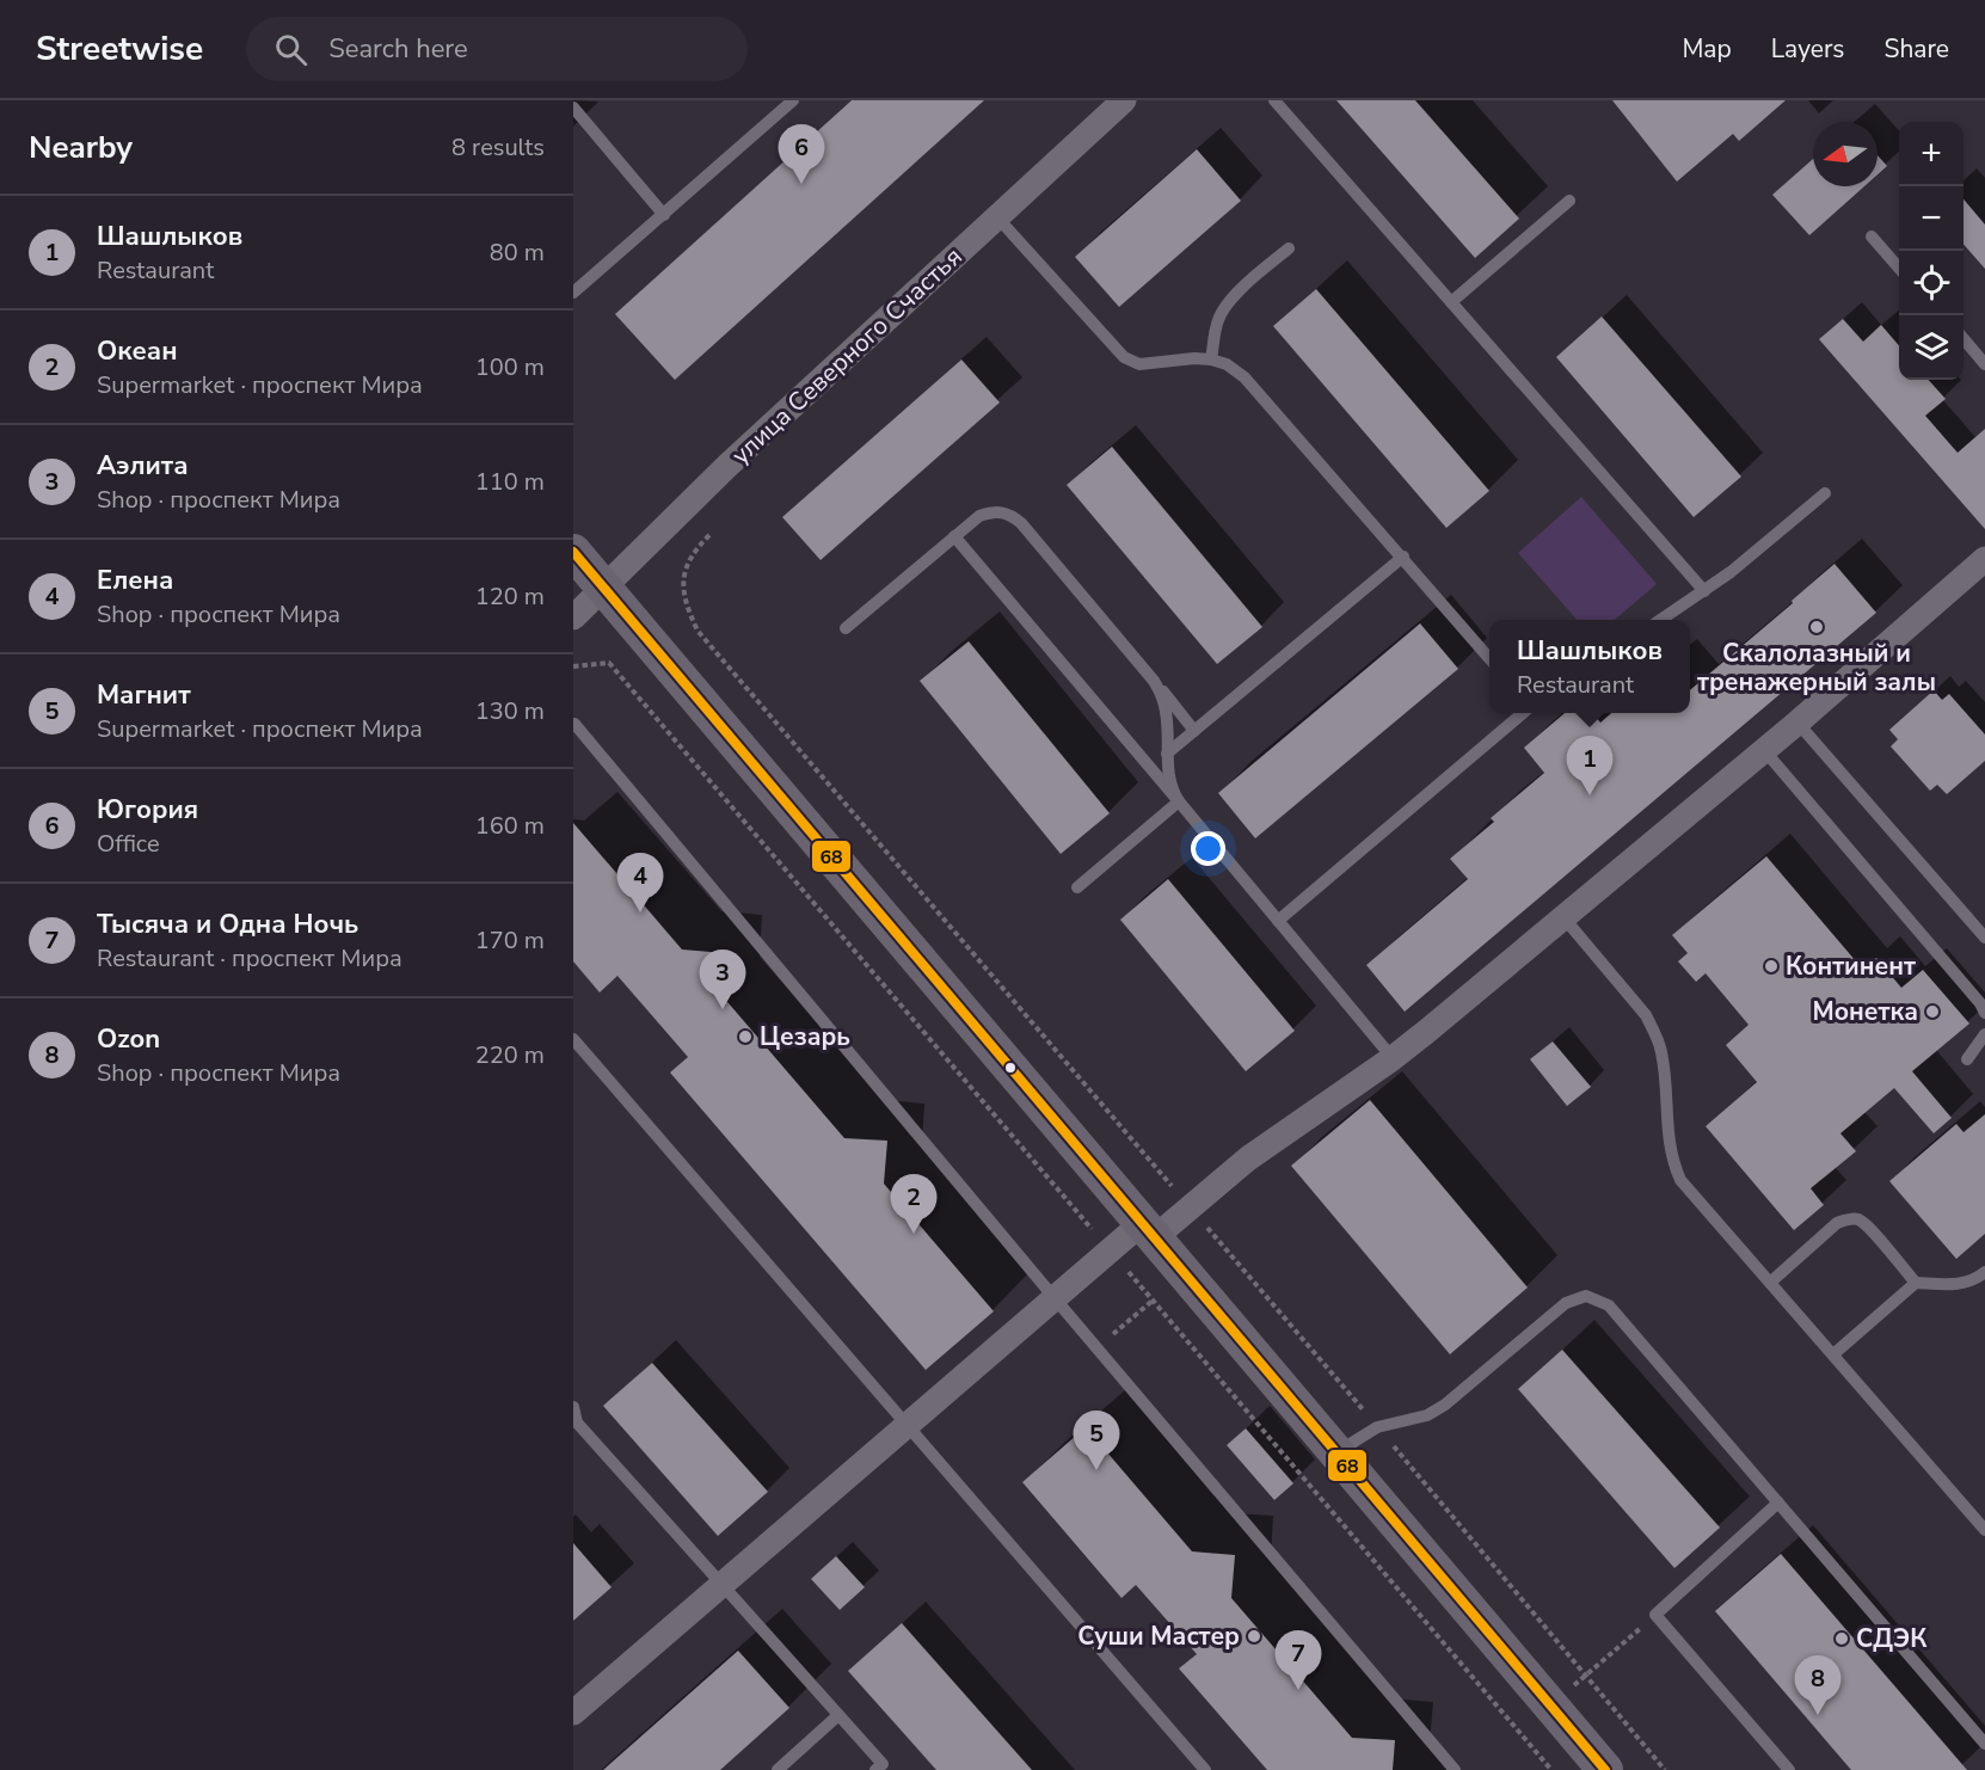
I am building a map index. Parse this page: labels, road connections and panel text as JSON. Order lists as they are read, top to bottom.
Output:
{
  "streets": {
    "street": ["улица Северного Счастья"]
  },
  "places": [
    "Скалолазный и тренажерный залы",
    "Континент",
    "Монетка",
    "Цезарь",
    "Суши Мастер",
    "СДЭК"
  ],
  "lines": ["transit line 68"],
  "north": "left",
  "page": {
    "header": "Streetwise",
    "search": "Search here",
    "nav": ["Map", "Layers", "Share"],
    "heading": ["Nearby", "8 results"],
    "map_buttons": ["+", "−"],
    "pins": [
      "6",
      "1",
      "4",
      "3",
      "2",
      "5",
      "7",
      "8"
    ],
    "list": [
      {
        "mark": "1",
        "name": "Шашлыков",
        "note": "Restaurant",
        "value": "80 m"
      },
      {
        "mark": "2",
        "name": "Океан",
        "note": "Supermarket · проспект Мира",
        "value": "100 m"
      },
      {
        "mark": "3",
        "name": "Аэлита",
        "note": "Shop · проспект Мира",
        "value": "110 m"
      },
      {
        "mark": "4",
        "name": "Елена",
        "note": "Shop · проспект Мира",
        "value": "120 m"
      },
      {
        "mark": "5",
        "name": "Магнит",
        "note": "Supermarket · проспект Мира",
        "value": "130 m"
      },
      {
        "mark": "6",
        "name": "Югория",
        "note": "Office",
        "value": "160 m"
      },
      {
        "mark": "7",
        "name": "Тысяча и Одна Ночь",
        "note": "Restaurant · проспект Мира",
        "value": "170 m"
      },
      {
        "mark": "8",
        "name": "Ozon",
        "note": "Shop · проспект Мира",
        "value": "220 m"
      }
    ],
    "popup": ["Шашлыков", "Restaurant"]
  }
}
